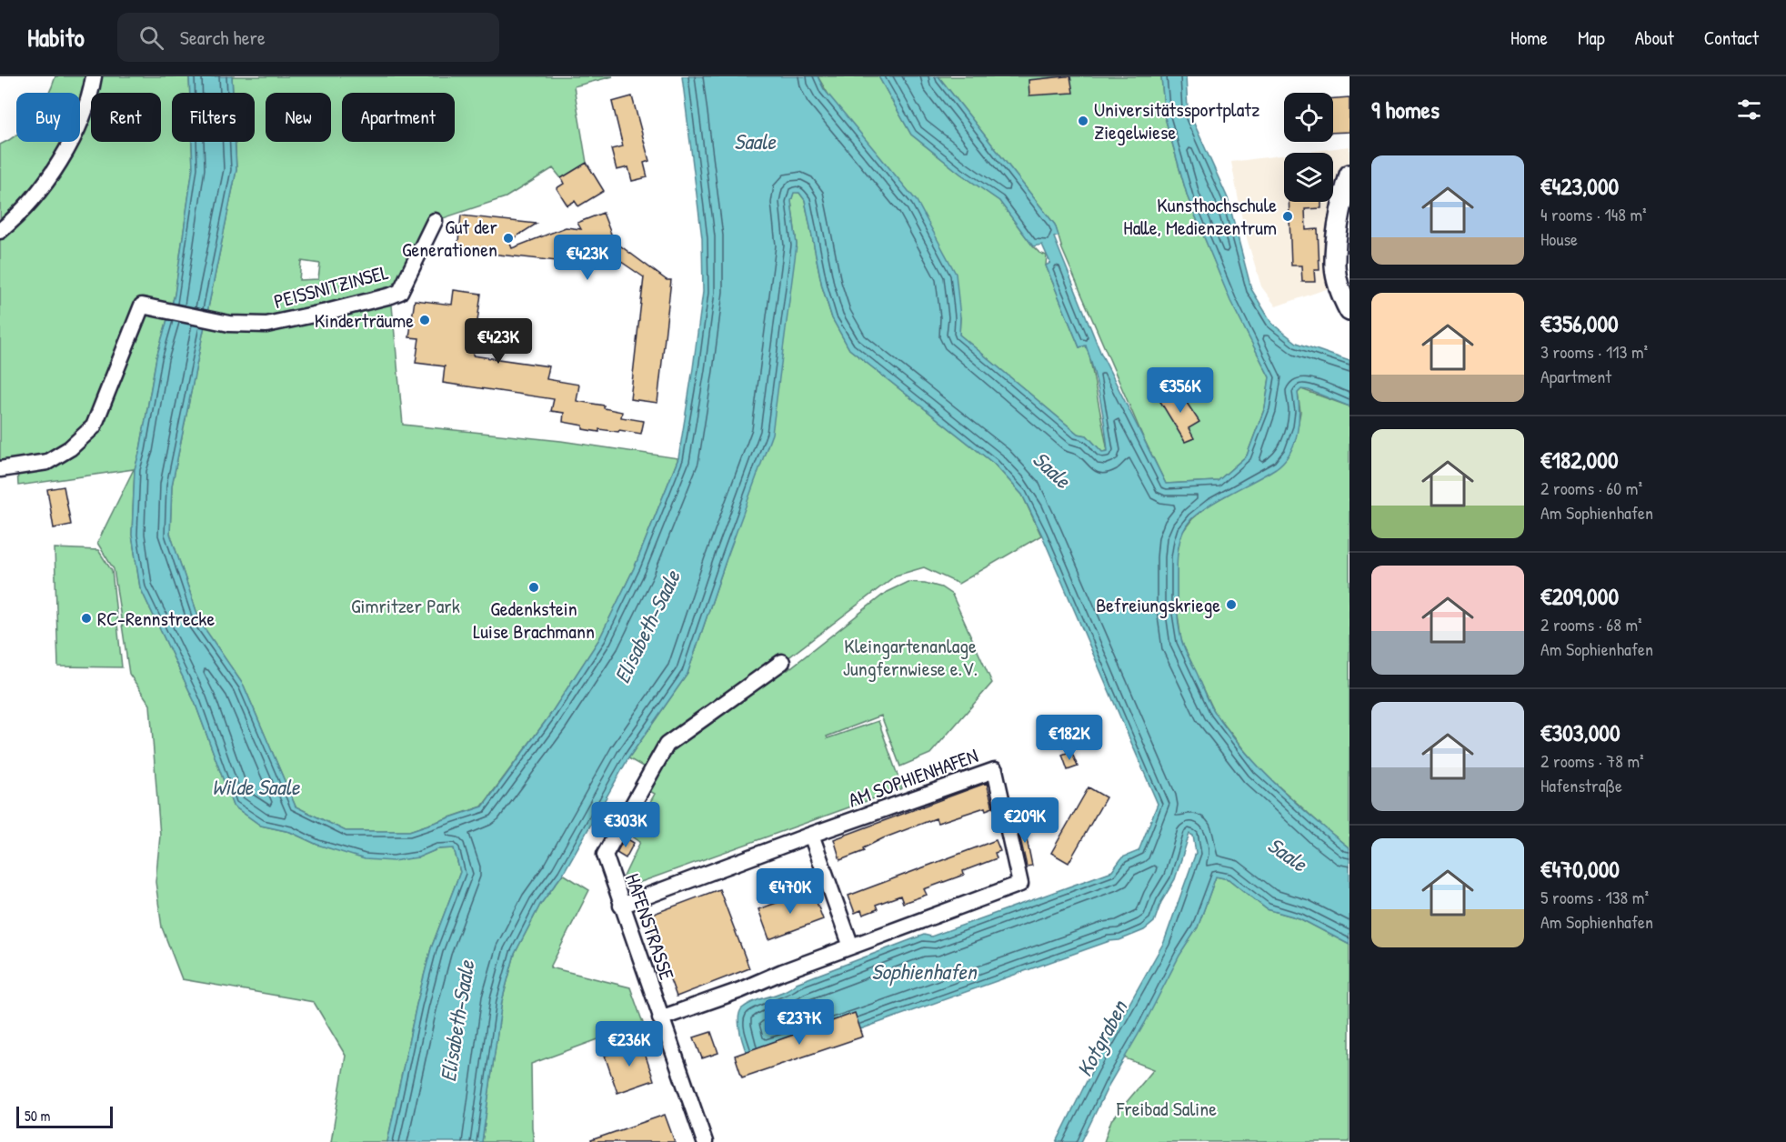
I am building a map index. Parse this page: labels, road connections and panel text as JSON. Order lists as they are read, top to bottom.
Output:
{
  "streets": {
    "street": ["PEISSNITZINSEL", "AM SOPHIENHAFEN", "HAFENSTRASSE"]
  },
  "crossings": [
    ["AM SOPHIENHAFEN", "HAFENSTRASSE"]
  ],
  "water": [
    "Saale",
    "Elisabeth-Saale",
    "Wilde Saale",
    "Sophienhafen",
    "Kotgraben"
  ],
  "parks": ["Gimritzer Park", "Kleingartenanlage Jungfernwiese e.V.", "Freibad Saline"],
  "places": [
    "Universitätssportplatz Ziegelwiese",
    "Kunsthochschule Halle, Medienzentrum",
    "Gut der Generationen",
    "Kinderträume",
    "Gedenkstein Luise Brachmann",
    "Befreiungskriege",
    "RC-Rennstrecke"
  ],
  "scale_bar": "50 m",
  "page": {
    "header": "Habito",
    "search": "Search here",
    "nav": [
      "Home",
      "Map",
      "About",
      "Contact"
    ],
    "heading": "9 homes",
    "chip": [
      "Buy",
      "Rent",
      "Filters",
      "New",
      "Apartment"
    ],
    "list": [
      {
        "name": "€423,000",
        "note": "4 rooms · 148 m² · House"
      },
      {
        "name": "€356,000",
        "note": "3 rooms · 113 m² · Apartment"
      },
      {
        "name": "€182,000",
        "note": "2 rooms · 60 m² · Am Sophienhafen"
      },
      {
        "name": "€209,000",
        "note": "2 rooms · 68 m² · Am Sophienhafen"
      },
      {
        "name": "€303,000",
        "note": "2 rooms · 78 m² · Hafenstraße"
      },
      {
        "name": "€470,000",
        "note": "5 rooms · 138 m² · Am Sophienhafen"
      }
    ],
    "price": [
      "€423K",
      "€423K",
      "€356K",
      "€182K",
      "€209K",
      "€303K",
      "€470K",
      "€237K",
      "€236K"
    ],
    "scale": "50 m"
  }
}
